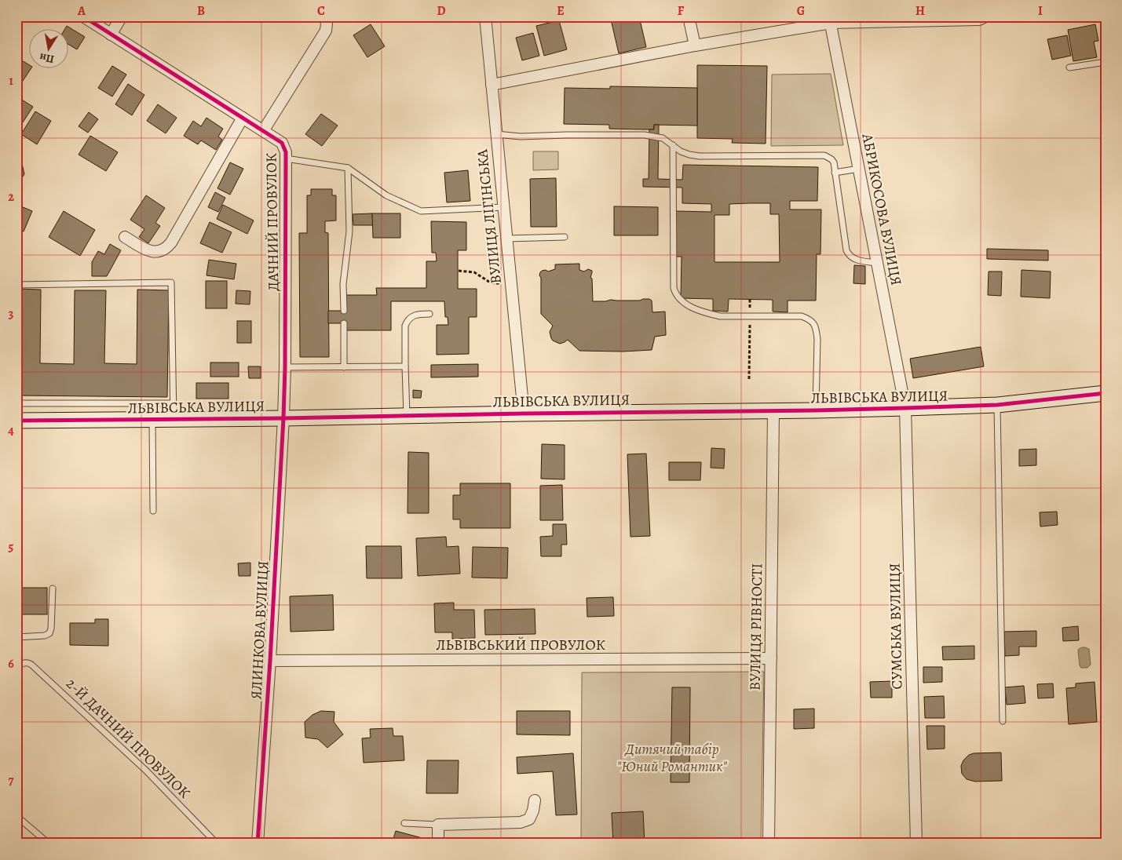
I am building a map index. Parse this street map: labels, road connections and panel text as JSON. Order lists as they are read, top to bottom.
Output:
{
  "streets": {
    "main road": ["ЛЬВІВСЬКА ВУЛИЦЯ"],
    "street": [
      "АБРИКОСОВА ВУЛИЦЯ",
      "ВУЛИЦЯ ЛІГІНСЬКА",
      "ДАЧНИЙ ПРОВУЛОК",
      "СУМСЬКА ВУЛИЦЯ",
      "ВУЛИЦЯ РІВНОСТІ",
      "ЯЛИНКОВА ВУЛИЦЯ",
      "ЛЬВІВСЬКИЙ ПРОВУЛОК"
    ],
    "lane": ["2-Й ДАЧНИЙ ПРОВУЛОК"]
  },
  "crossings": [
    ["АБРИКОСОВА ВУЛИЦЯ", "ЛЬВІВСЬКА ВУЛИЦЯ"],
    ["АБРИКОСОВА ВУЛИЦЯ", "СУМСЬКА ВУЛИЦЯ"],
    ["ВУЛИЦЯ ЛІГІНСЬКА", "ЛЬВІВСЬКА ВУЛИЦЯ"],
    ["ДАЧНИЙ ПРОВУЛОК", "ЛЬВІВСЬКА ВУЛИЦЯ"],
    ["ДАЧНИЙ ПРОВУЛОК", "ЯЛИНКОВА ВУЛИЦЯ"],
    ["ЛЬВІВСЬКА ВУЛИЦЯ", "СУМСЬКА ВУЛИЦЯ"],
    ["ЛЬВІВСЬКА ВУЛИЦЯ", "ВУЛИЦЯ РІВНОСТІ"],
    ["ЛЬВІВСЬКА ВУЛИЦЯ", "ЯЛИНКОВА ВУЛИЦЯ"],
    ["ВУЛИЦЯ РІВНОСТІ", "ЛЬВІВСЬКИЙ ПРОВУЛОК"],
    ["ЯЛИНКОВА ВУЛИЦЯ", "ЛЬВІВСЬКИЙ ПРОВУЛОК"]
  ],
  "parks": ["Дитячий табір \"Юний Романтик\""],
  "north": "bottom",
  "grid": {
    "columns": [
      "A",
      "B",
      "C",
      "D",
      "E",
      "F",
      "G",
      "H",
      "I"
    ],
    "rows": [
      "1",
      "2",
      "3",
      "4",
      "5",
      "6",
      "7"
    ]
  }
}
